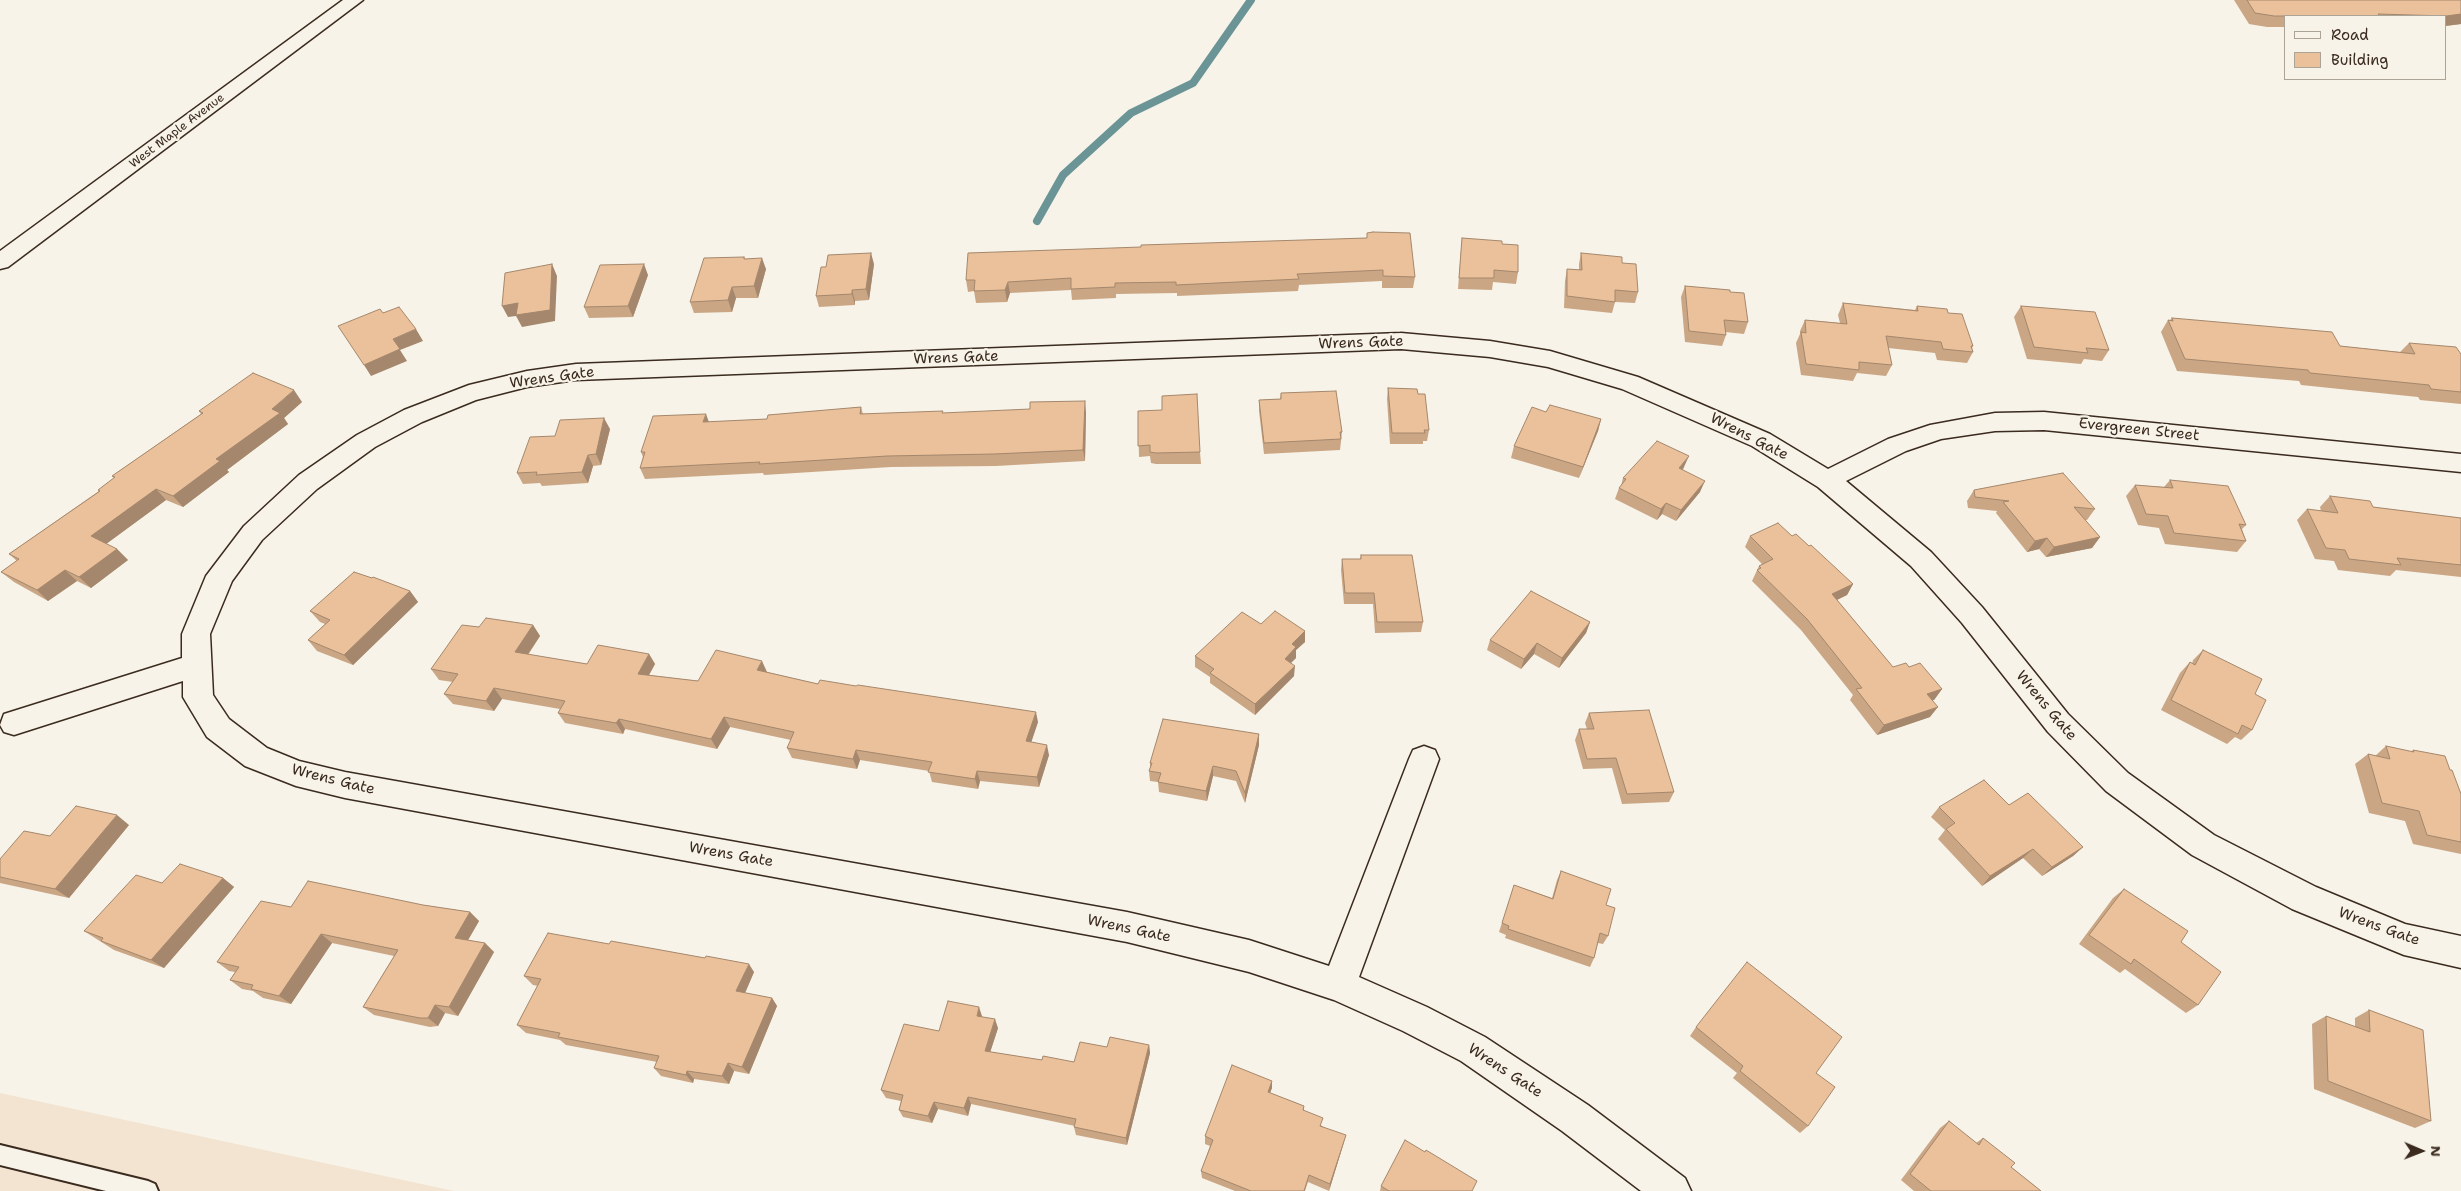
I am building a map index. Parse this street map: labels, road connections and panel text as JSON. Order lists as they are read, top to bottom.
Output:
{
  "streets": {
    "street": ["West Maple Avenue", "Wrens Gate", "Evergreen Street"]
  },
  "crossings": [
    ["Wrens Gate", "Evergreen Street"]
  ],
  "legend": ["Road", "Building"],
  "north": "right"
}
